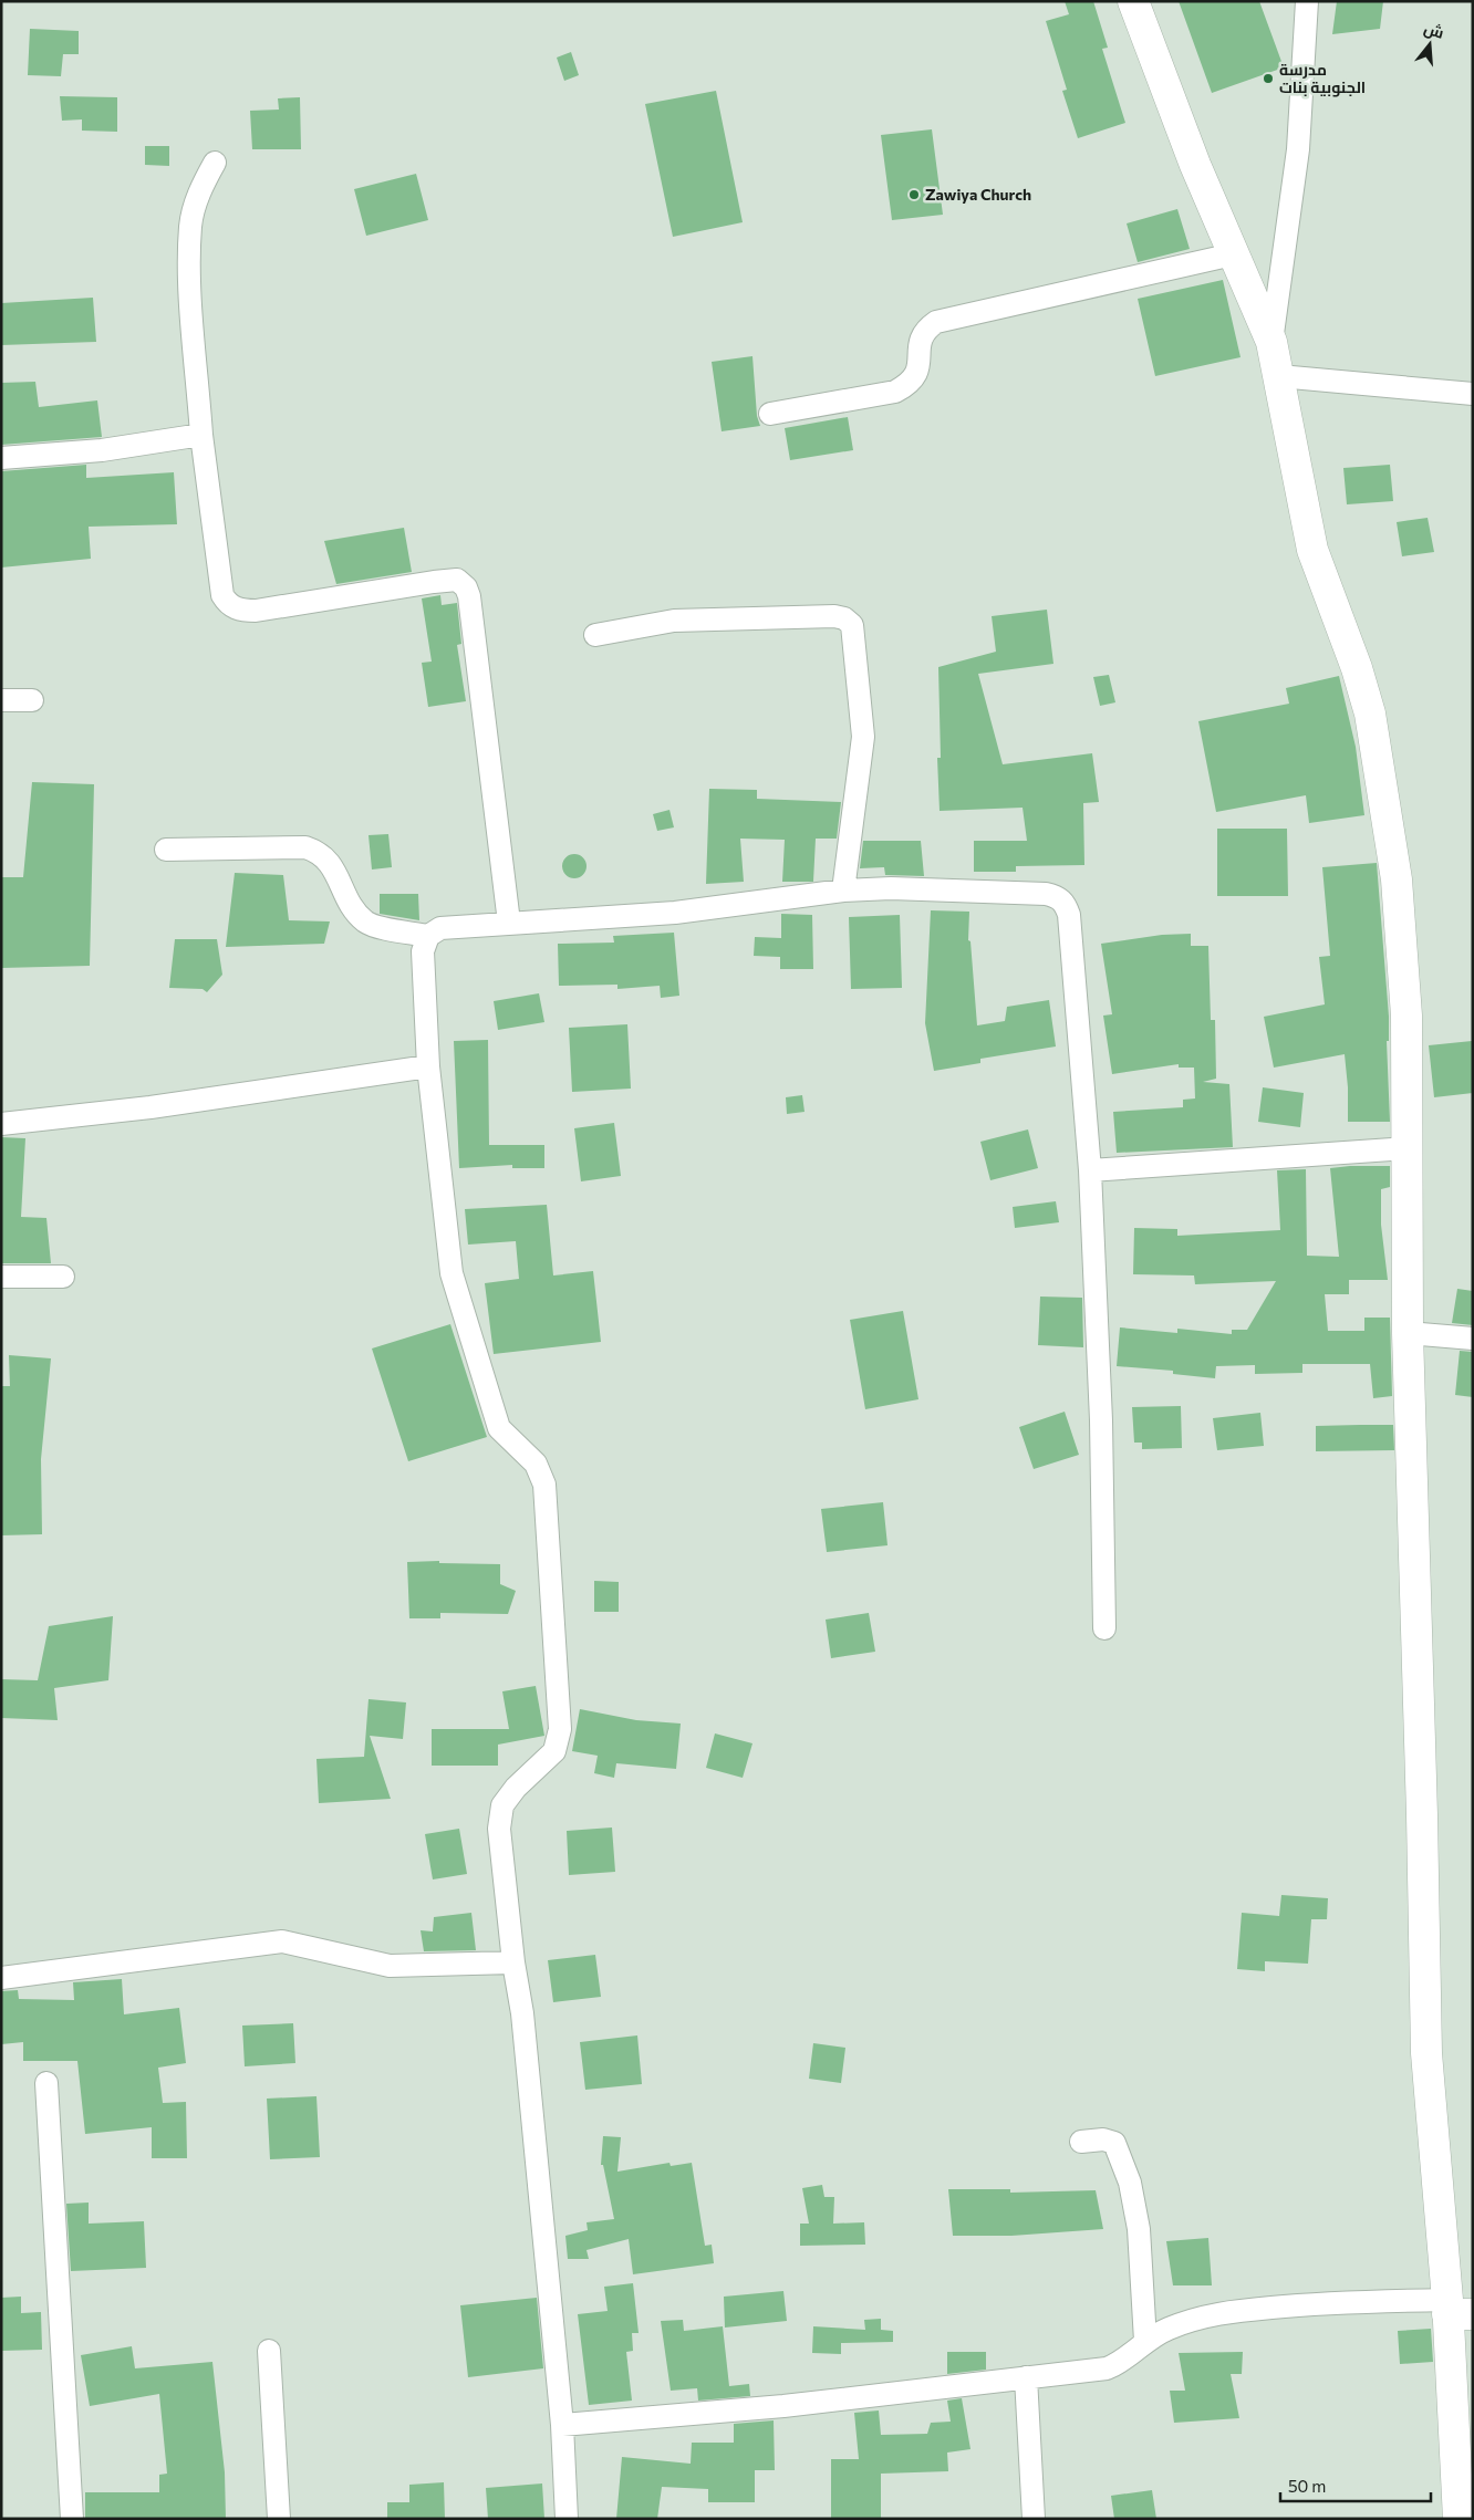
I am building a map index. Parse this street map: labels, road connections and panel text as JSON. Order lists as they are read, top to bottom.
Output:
{
  "places": ["مدرسة الجنوبية بنات", "Zawiya Church"],
  "scale_bar": "50 m",
  "north": "top"
}
